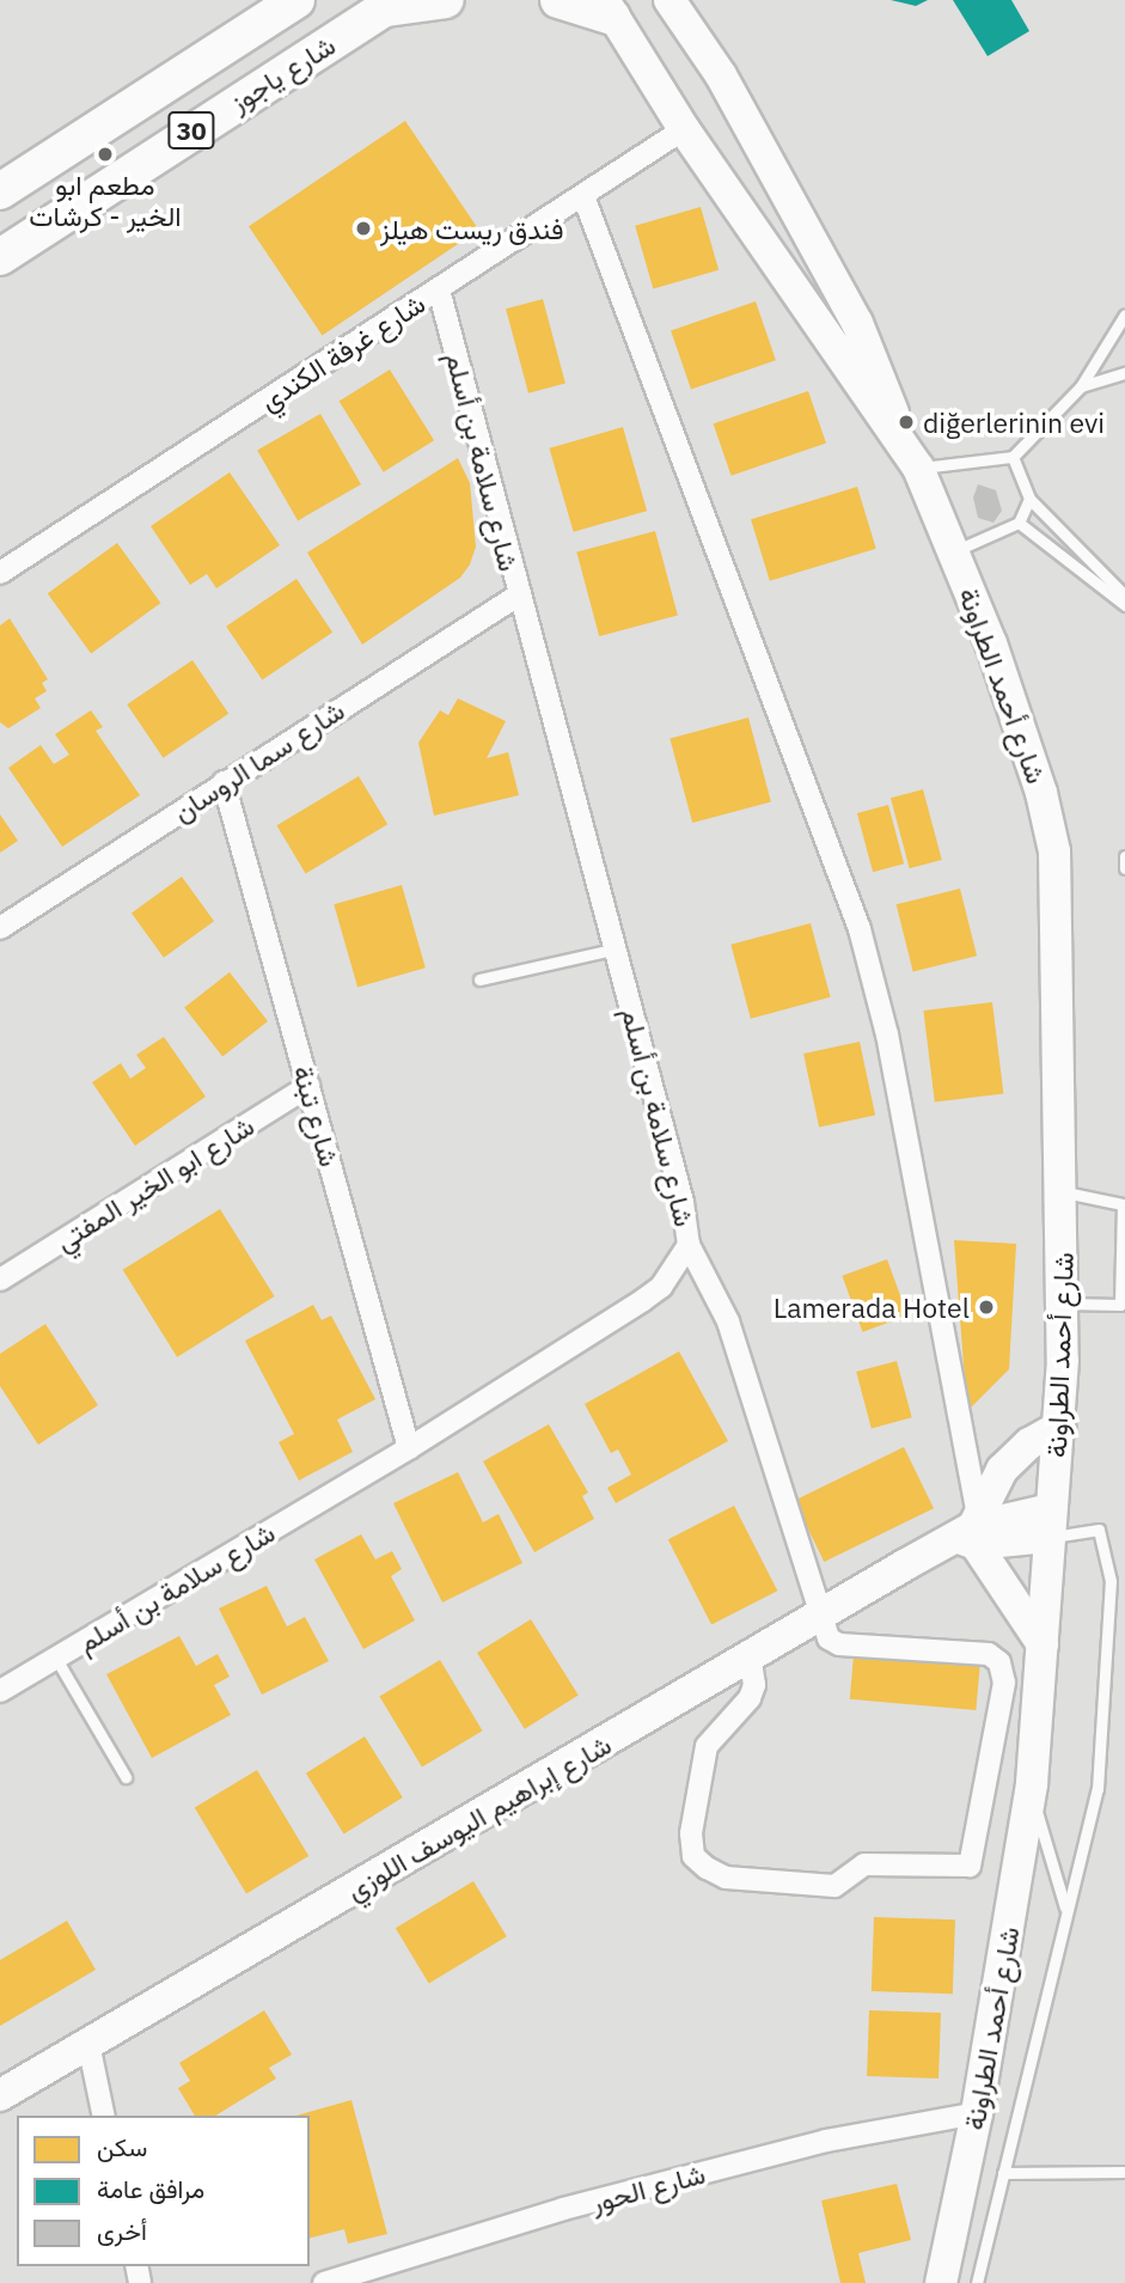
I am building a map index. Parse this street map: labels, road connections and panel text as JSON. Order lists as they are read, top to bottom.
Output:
{
  "streets": {
    "main road": ["شارع ياجوز", "30"],
    "street": [
      "شارع غرفة الكندي",
      "شارع سلامة بن أسلم",
      "شارع أحمد الطراونة",
      "شارع سما الروسان",
      "شارع تبنة",
      "شارع ابو الخير المفتي",
      "شارع إبراهيم اليوسف اللوزي",
      "شارع الحور"
    ]
  },
  "crossings": [
    ["شارع غرفة الكندي", "شارع سلامة بن أسلم"],
    ["شارع غرفة الكندي", "شارع أحمد الطراونة"],
    ["شارع سلامة بن أسلم", "شارع سما الروسان"],
    ["شارع سلامة بن أسلم", "شارع تبنة"],
    ["شارع أحمد الطراونة", "شارع إبراهيم اليوسف اللوزي"],
    ["شارع أحمد الطراونة", "شارع الحور"],
    ["شارع سما الروسان", "شارع تبنة"],
    ["شارع تبنة", "شارع ابو الخير المفتي"]
  ],
  "places": [
    "مطعم ابو الخير - كرشات",
    "فندق ريست هيلز",
    "diğerlerinin evi",
    "Lamerada Hotel"
  ],
  "legend": ["سكن", "مرافق عامة", "أخرى"]
}
